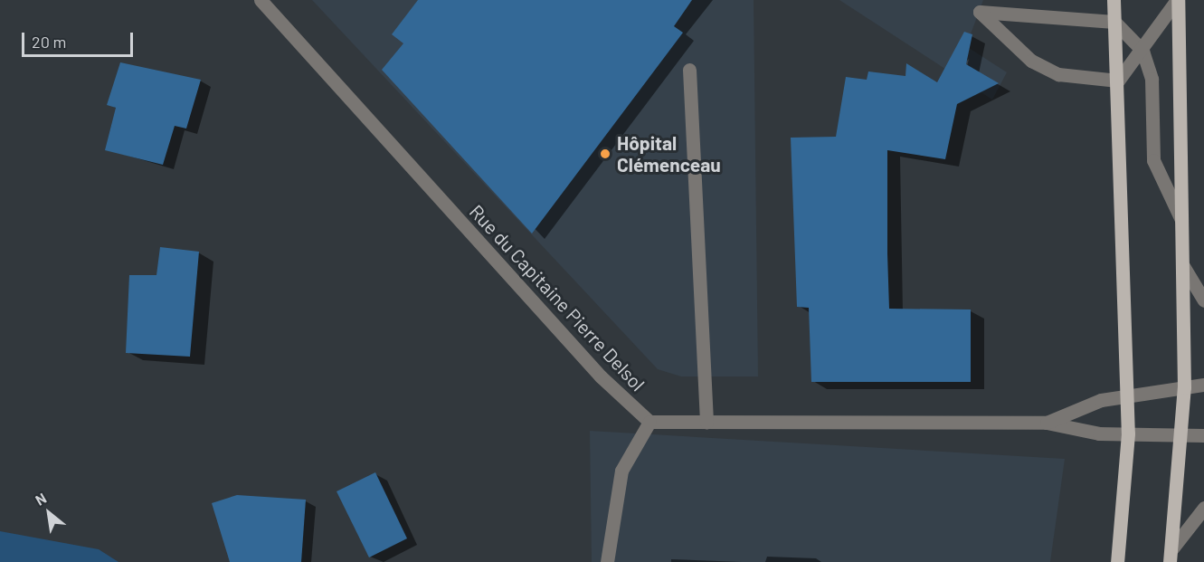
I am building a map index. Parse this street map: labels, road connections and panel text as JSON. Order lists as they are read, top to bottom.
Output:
{
  "streets": {
    "street": ["Rue du Capitaine Pierre Delsol"]
  },
  "places": ["Hôpital Clémenceau"],
  "scale_bar": "20 m",
  "north": "top left"
}
